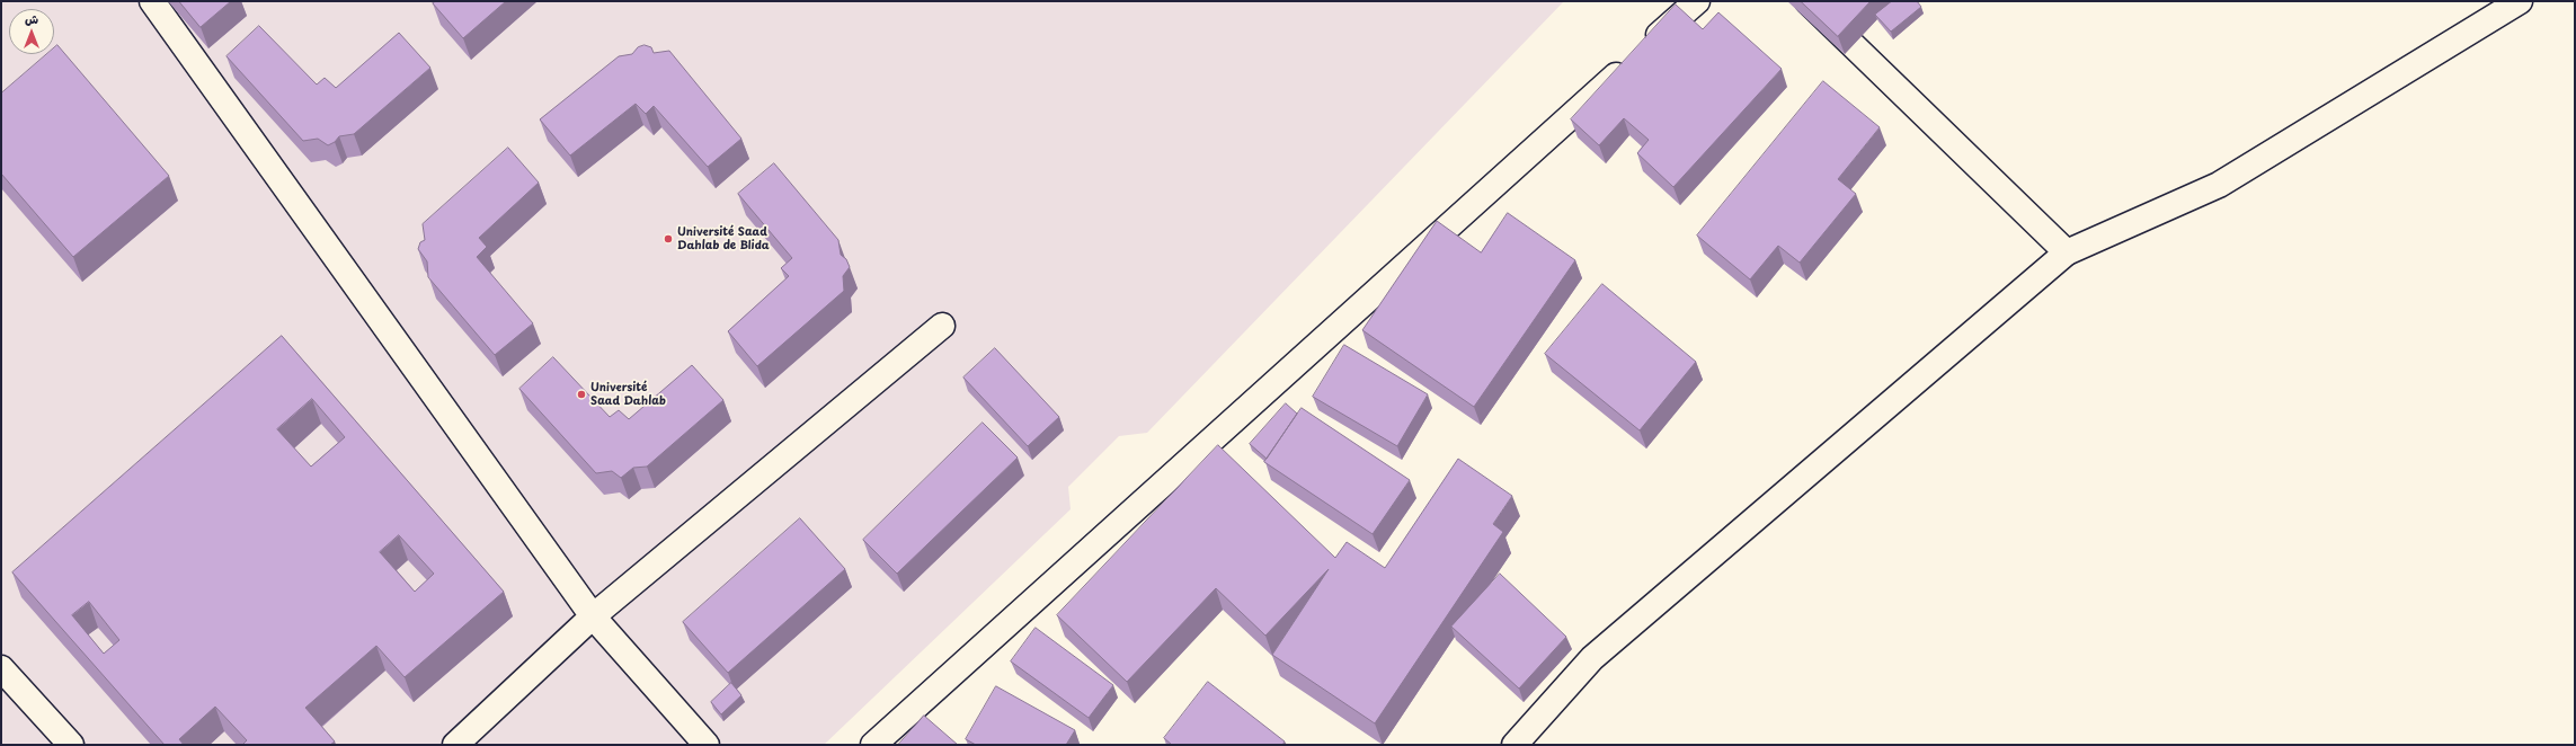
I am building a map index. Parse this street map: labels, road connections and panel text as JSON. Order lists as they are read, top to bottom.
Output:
{
  "places": ["Université Saad Dahlab de Blida", "Université Saad Dahlab"],
  "north": "top"
}
